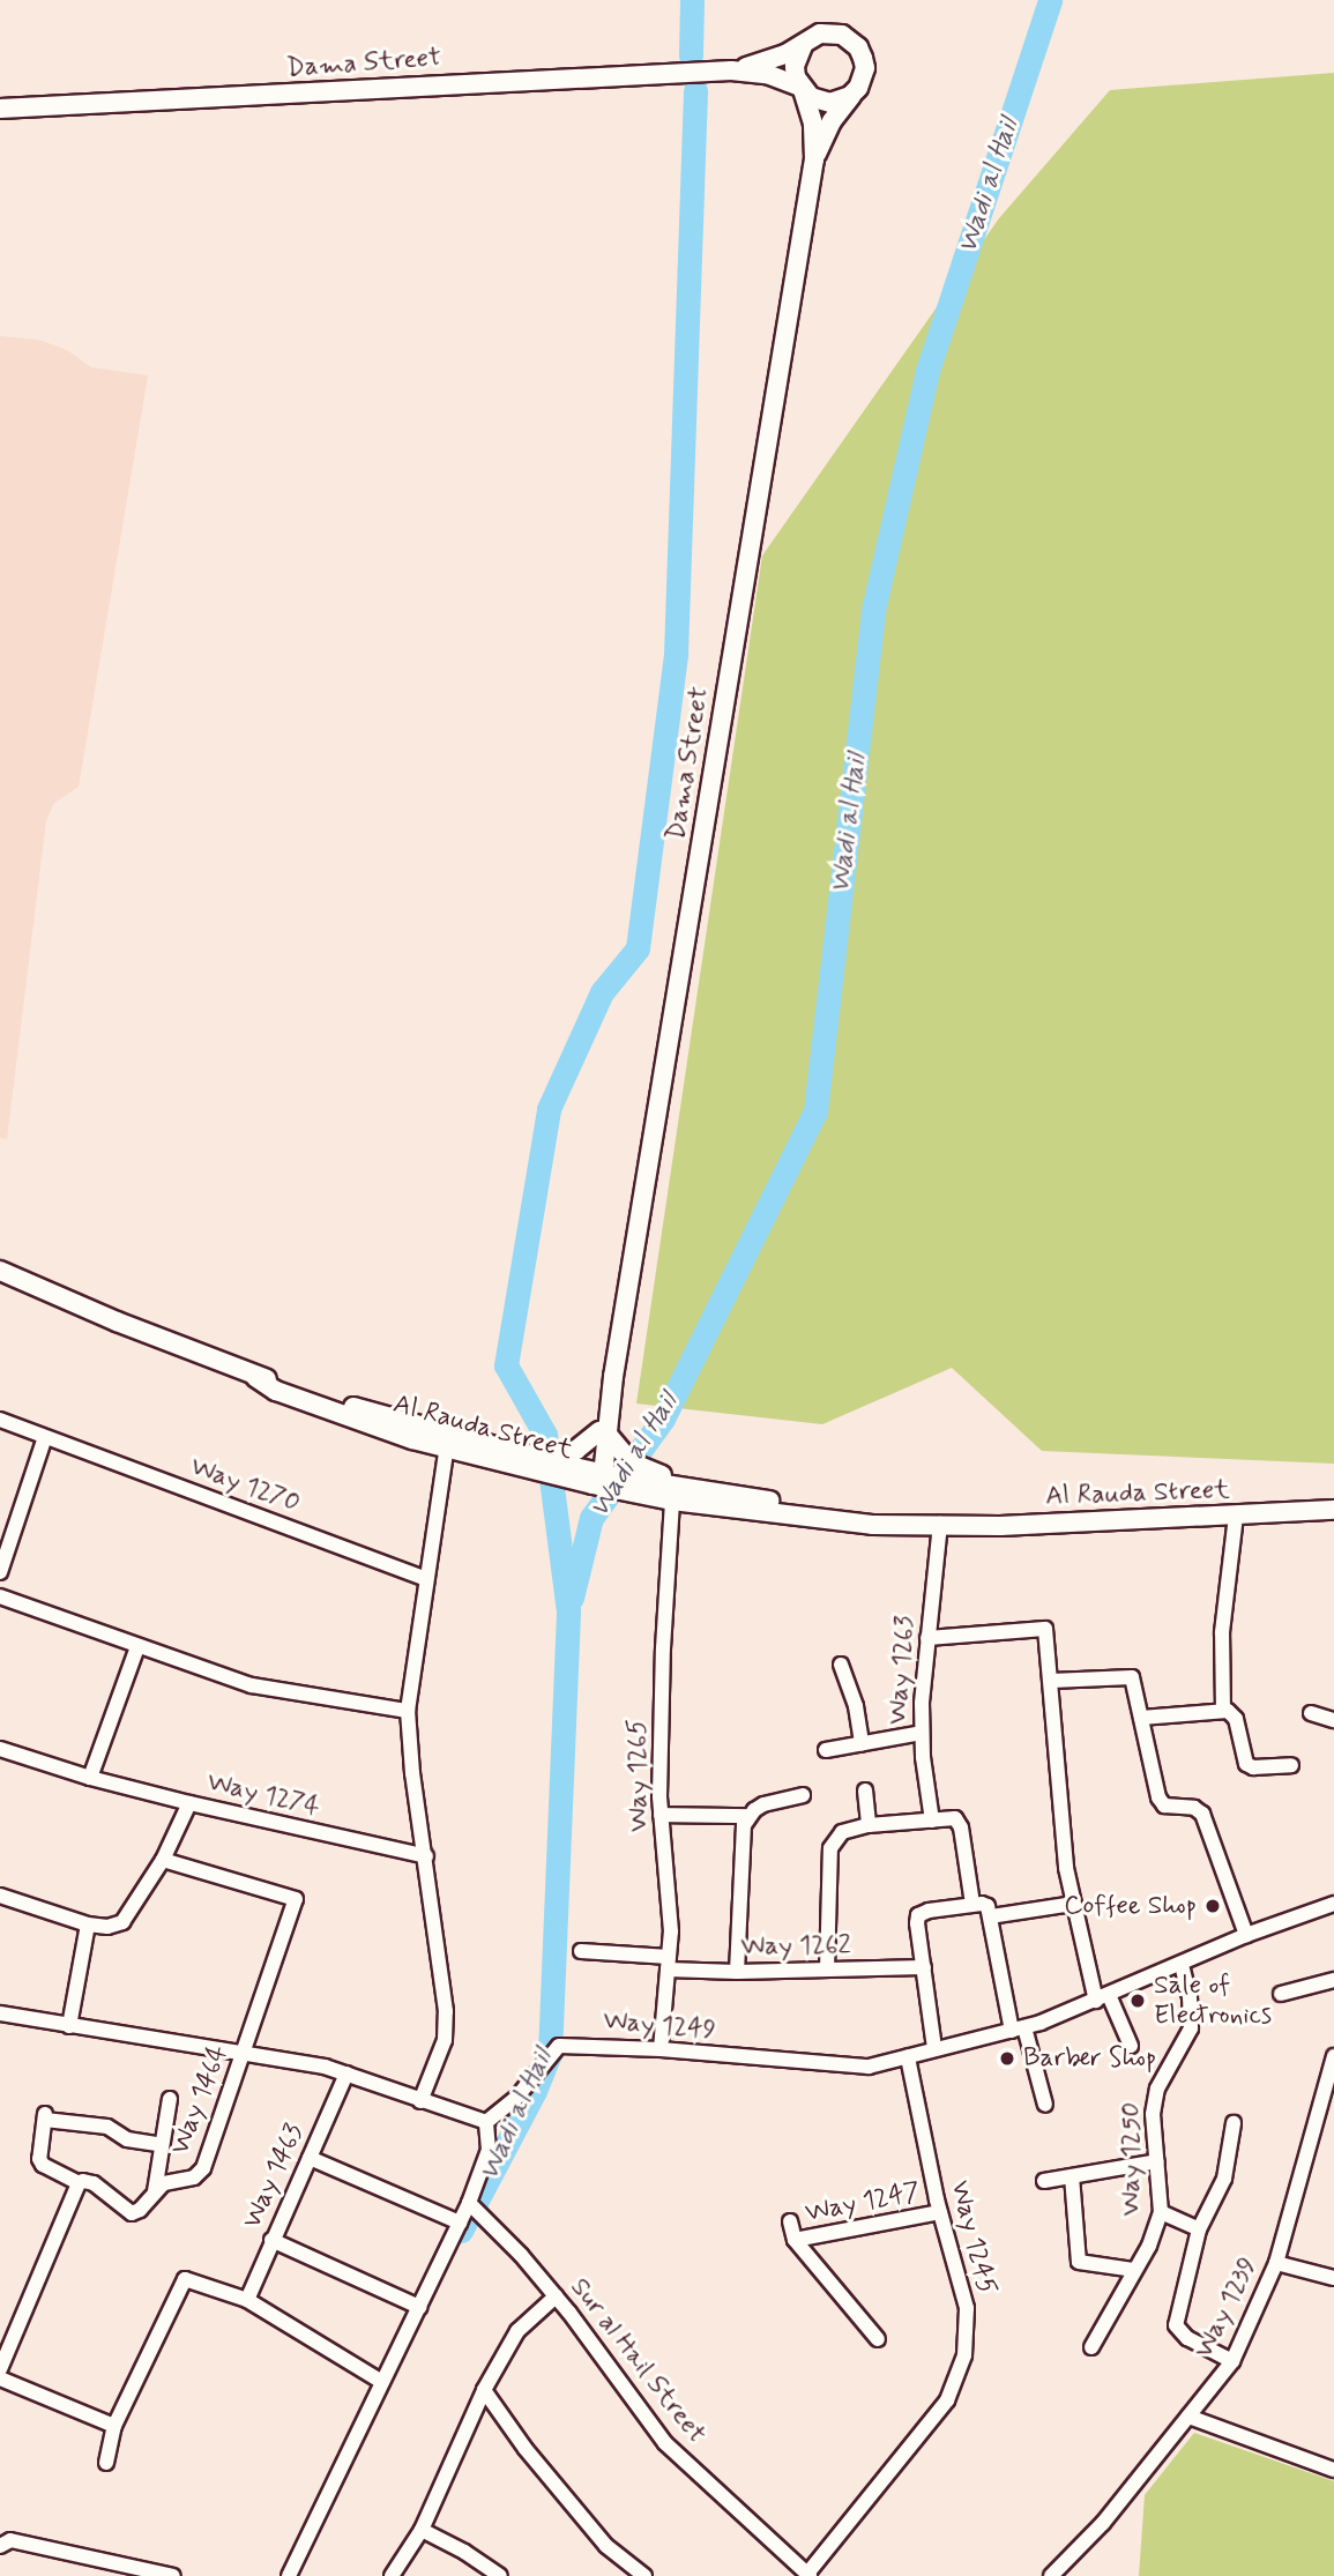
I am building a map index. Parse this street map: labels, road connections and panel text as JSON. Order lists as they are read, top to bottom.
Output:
{
  "streets": {
    "main road": ["Dama Street", "Al Rauda Street"],
    "street": [
      "Way 1270",
      "Way 1263",
      "Way 1265",
      "Way 1274",
      "Way 1262",
      "Way 1249",
      "Way 1464",
      "Way 1250",
      "Way 1463",
      "Way 1247",
      "Way 1245",
      "Way 1239",
      "Sur al Hail Street"
    ]
  },
  "crossings": [
    ["Dama Street", "Al Rauda Street"],
    ["Al Rauda Street", "Way 1263"],
    ["Al Rauda Street", "Way 1265"],
    ["Way 1265", "Way 1262"],
    ["Way 1265", "Way 1249"],
    ["Way 1249", "Way 1250"],
    ["Way 1249", "Way 1245"],
    ["Way 1247", "Way 1245"],
    ["Way 1245", "Sur al Hail Street"]
  ],
  "water": ["Wadi al Hail"],
  "places": ["Coffee Shop", "Sale of Electronics", "Barber Shop"]
}
